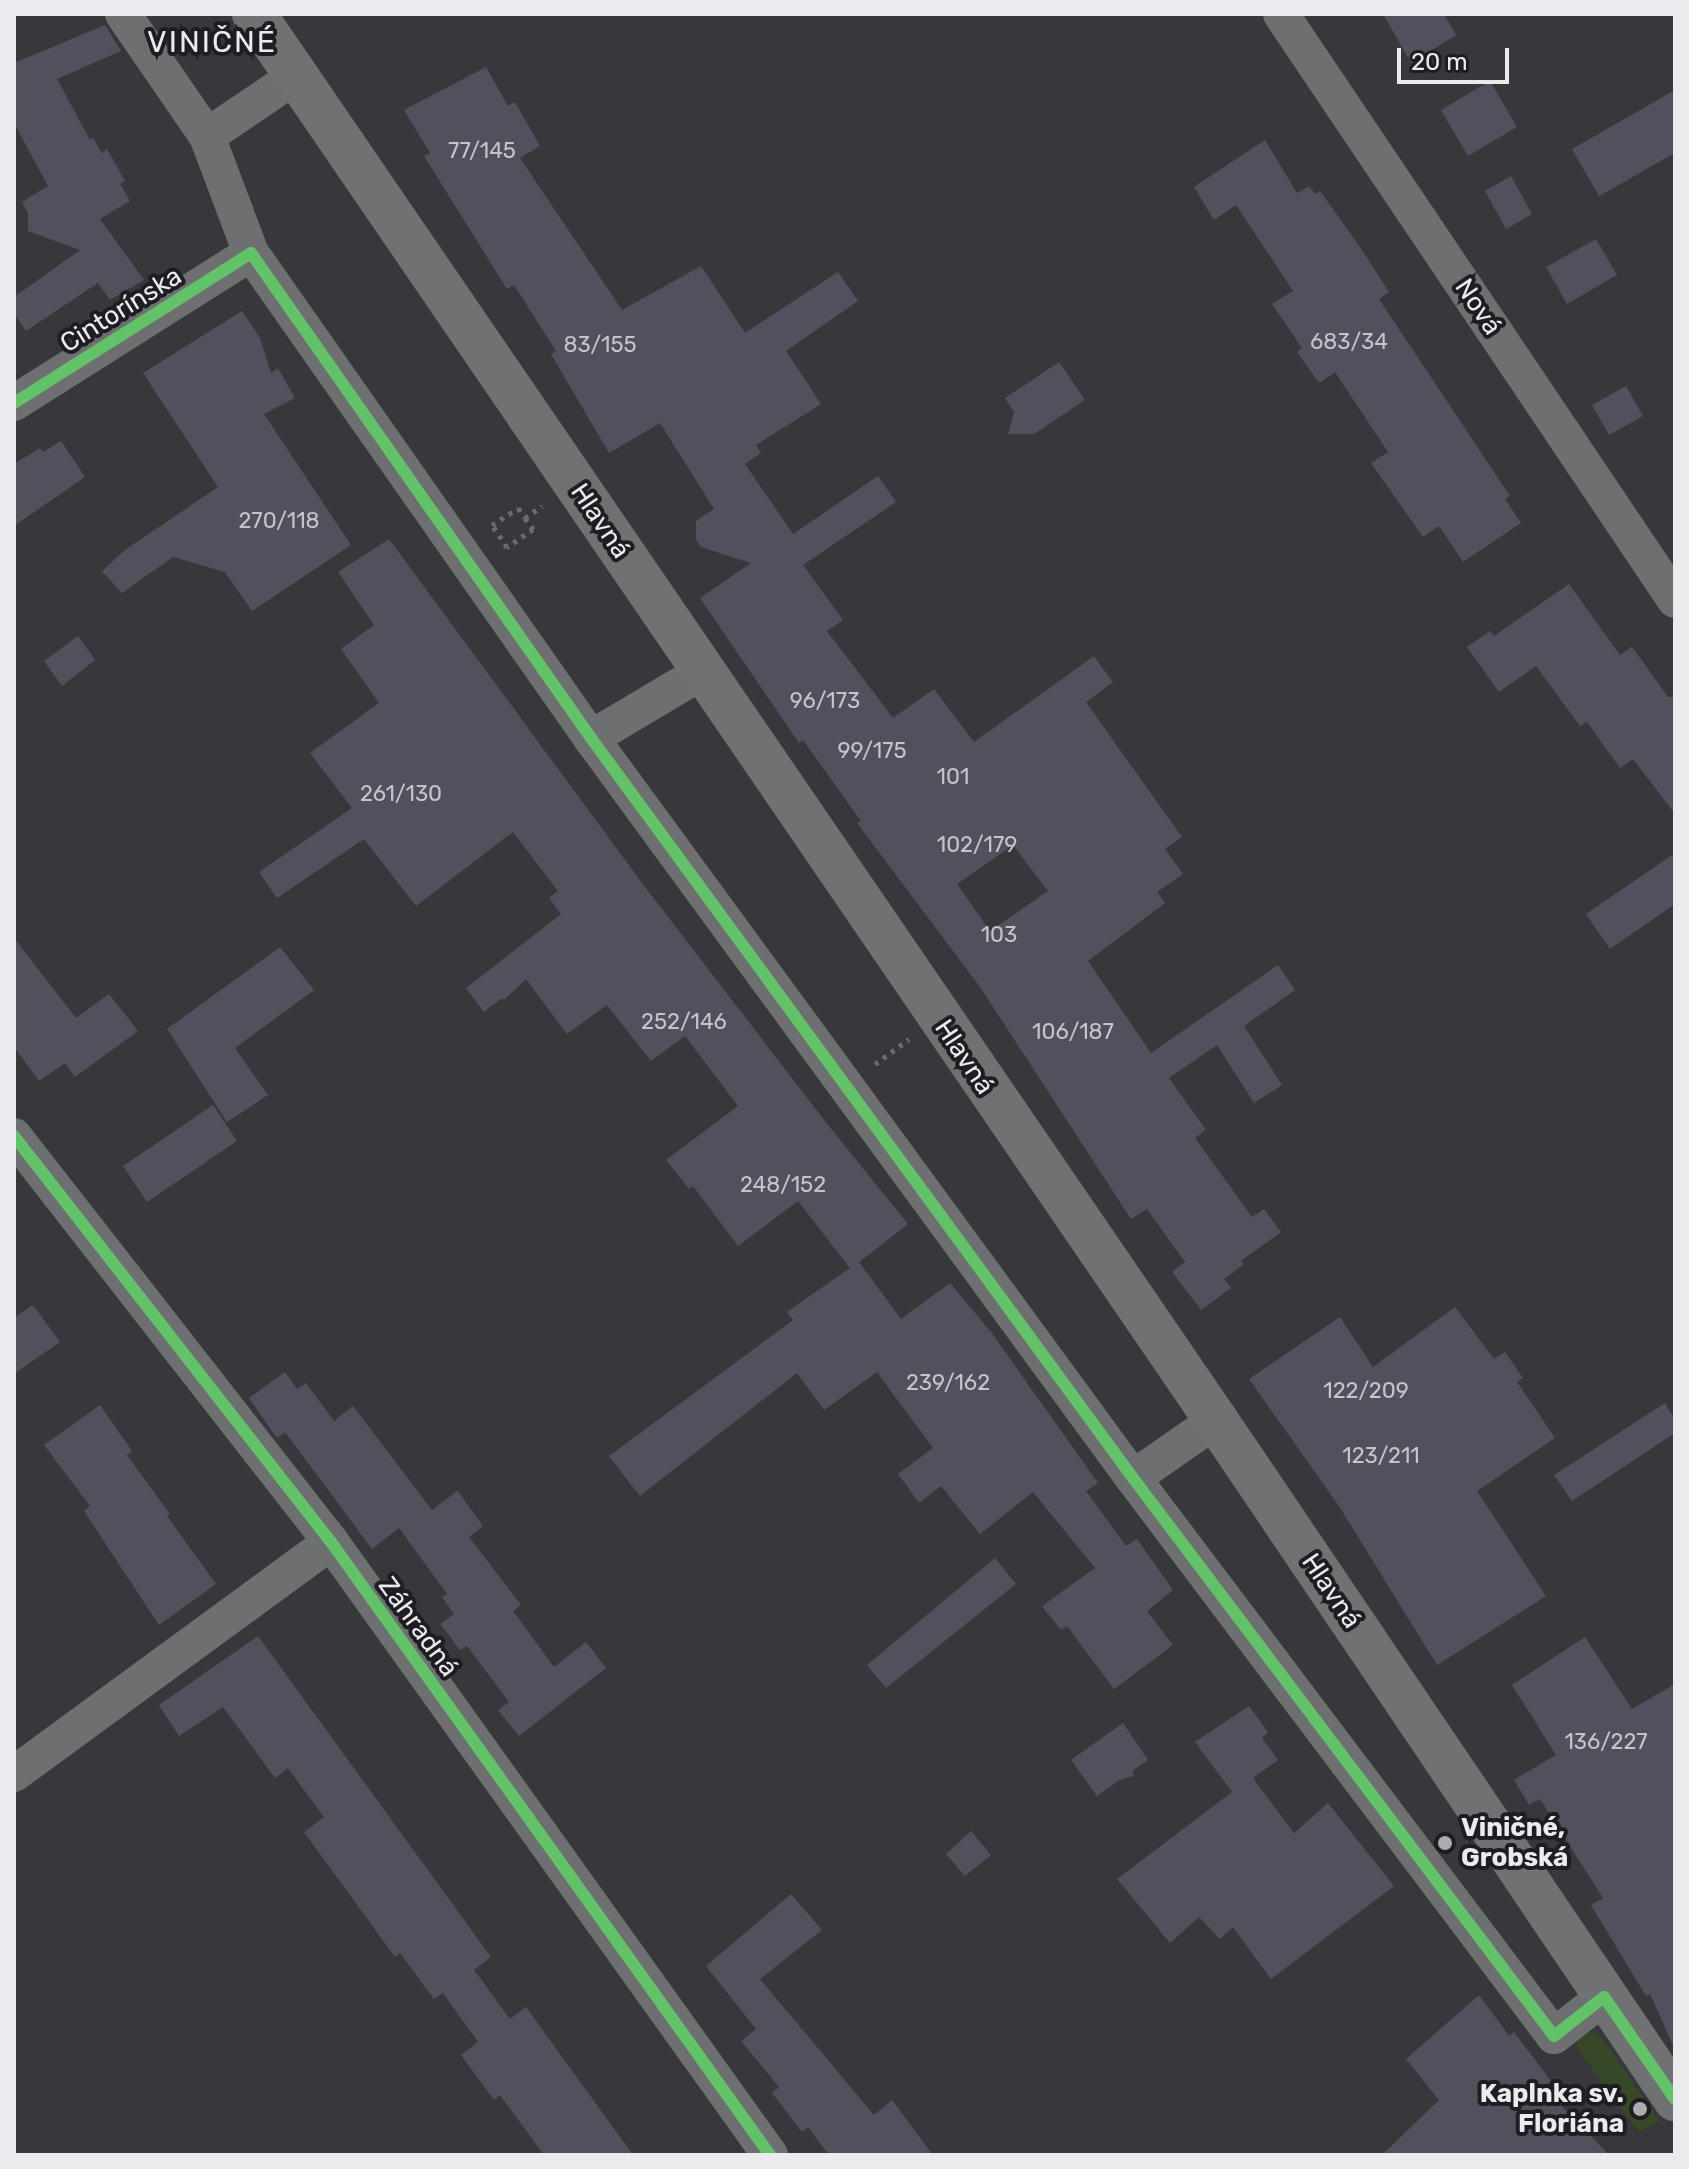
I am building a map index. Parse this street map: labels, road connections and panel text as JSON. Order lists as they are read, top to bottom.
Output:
{
  "streets": {
    "main road": ["Hlavná"],
    "street": ["Nová", "Cintorínska", "Záhradná"]
  },
  "districts": ["VINIČNÉ"],
  "places": ["Viničné, Grobská", "Kaplnka sv. Floriána"],
  "house_numbers": [
    "77/145",
    "683/34",
    "83/155",
    "270/118",
    "96/173",
    "99/175",
    "101",
    "261/130",
    "102/179",
    "103",
    "252/146",
    "106/187",
    "248/152",
    "239/162",
    "122/209",
    "123/211",
    "136/227"
  ],
  "scale_bar": "20 m"
}
